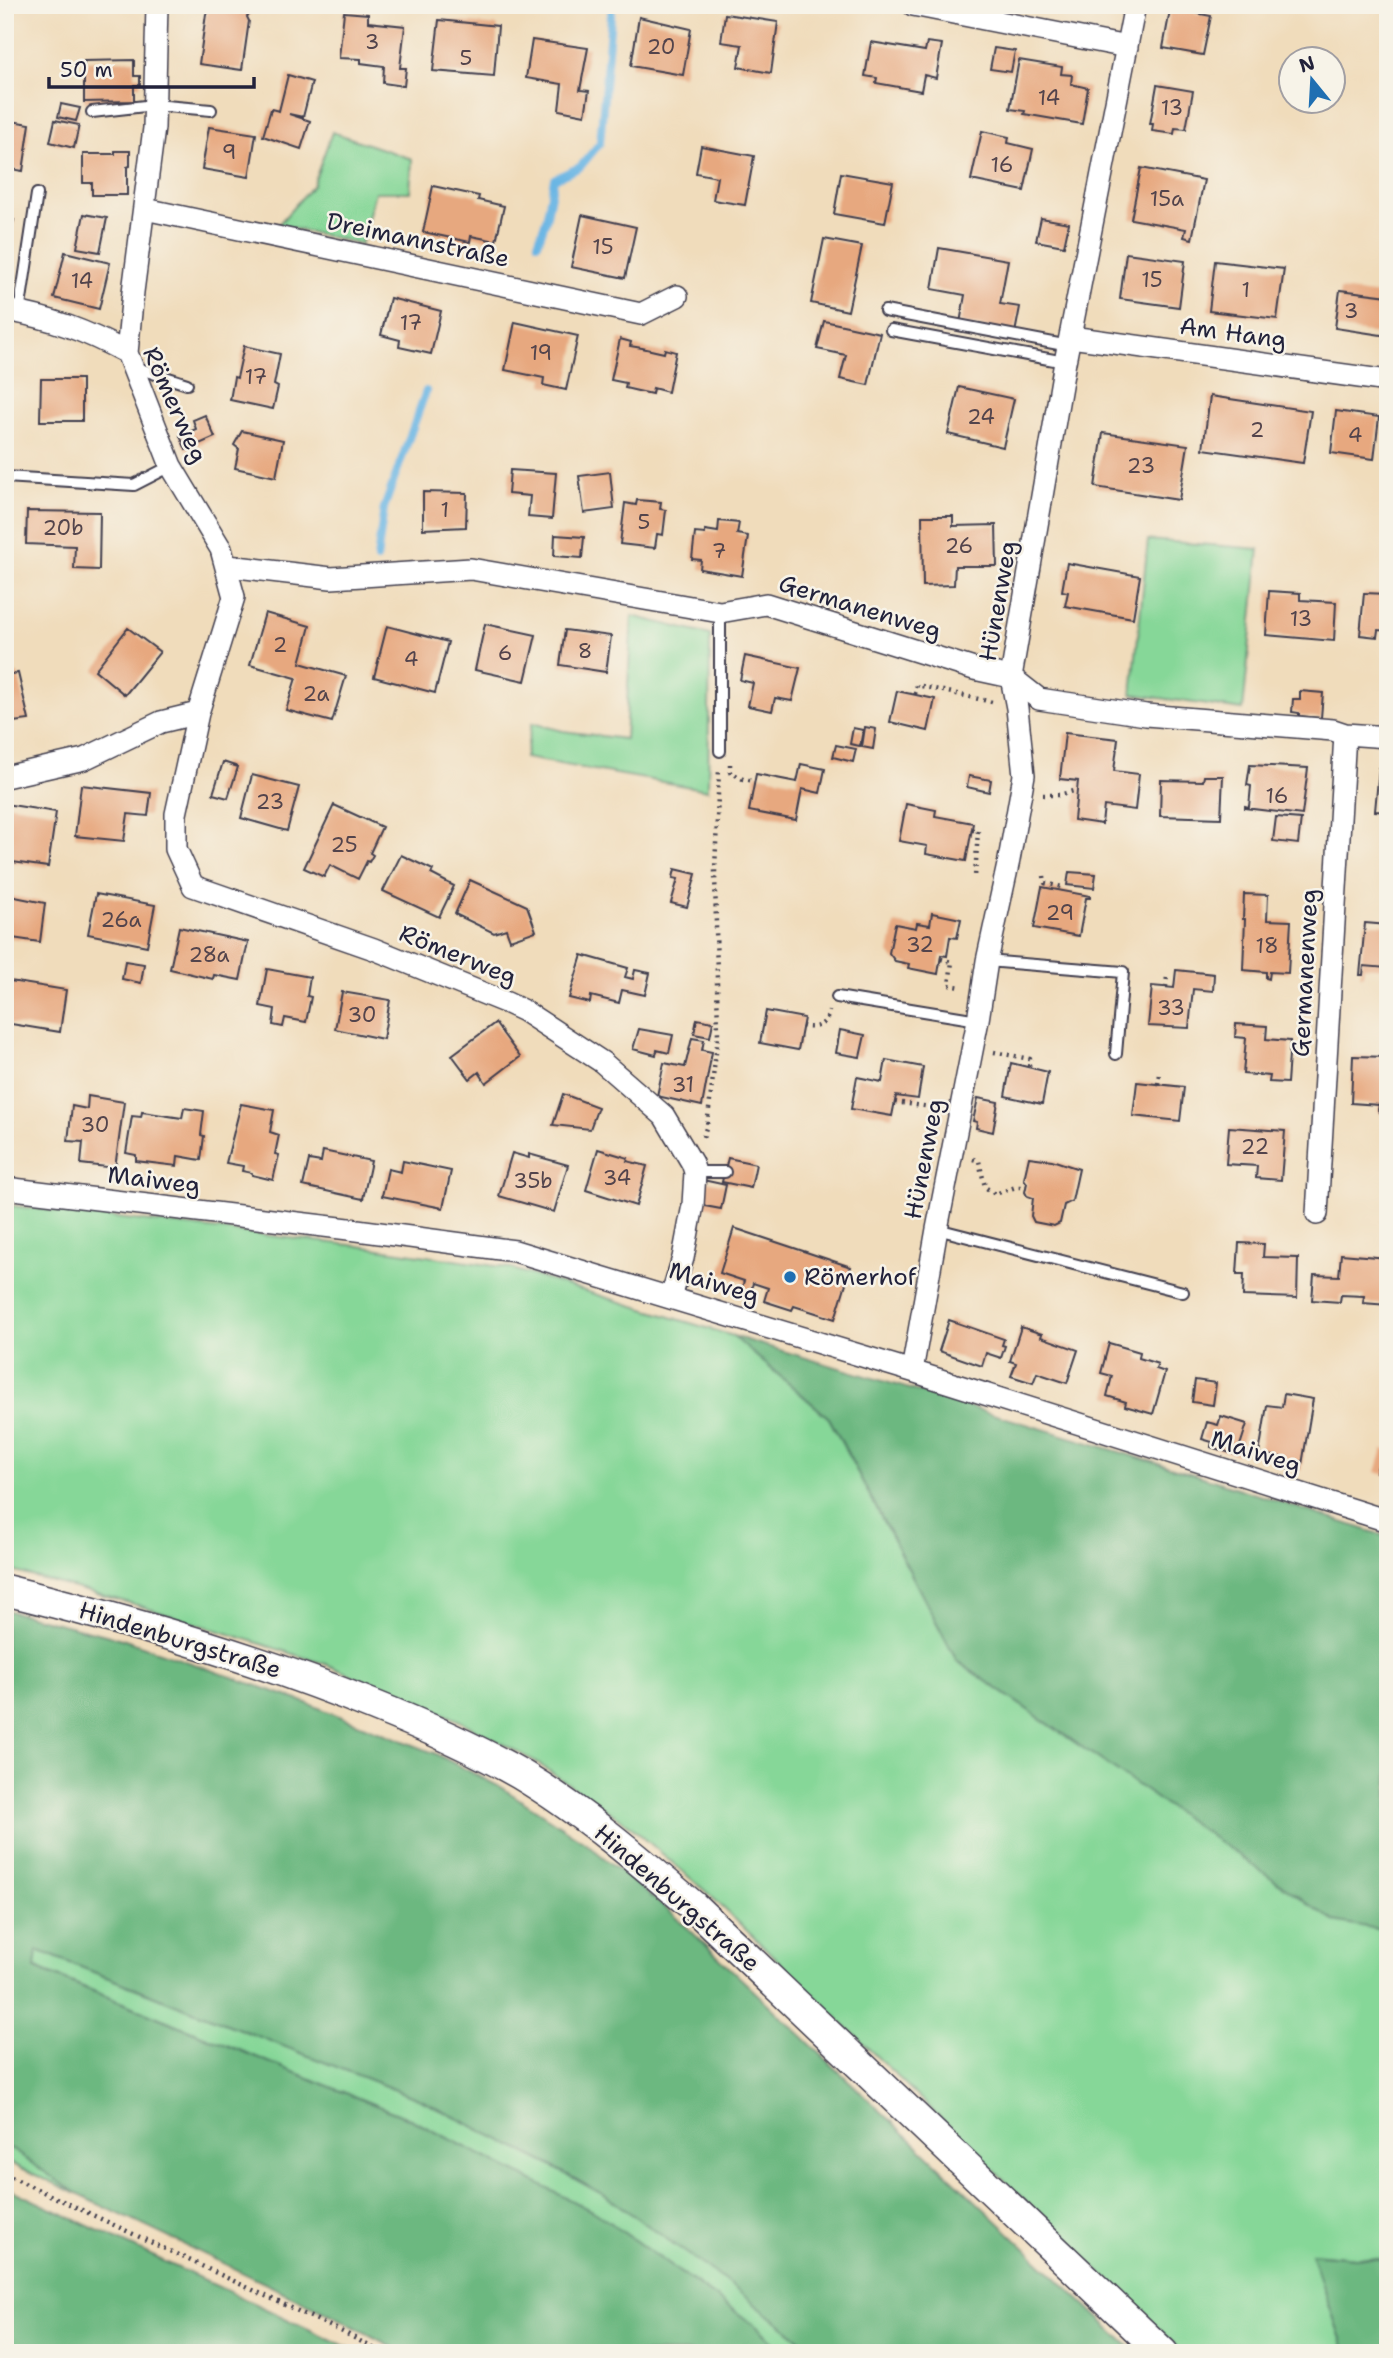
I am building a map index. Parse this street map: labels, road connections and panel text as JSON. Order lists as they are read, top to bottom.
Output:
{
  "streets": {
    "main road": ["Hindenburgstraße"],
    "street": [
      "Dreimannstraße",
      "Am Hang",
      "Römerweg",
      "Hünenweg",
      "Germanenweg",
      "Maiweg"
    ]
  },
  "crossings": [
    ["Am Hang", "Hünenweg"],
    ["Römerweg", "Germanenweg"],
    ["Hünenweg", "Germanenweg"],
    ["Hünenweg", "Maiweg"]
  ],
  "places": ["Römerhof"],
  "house_numbers": [
    "3",
    "20",
    "5",
    "14",
    "13",
    "9",
    "16",
    "15a",
    "15",
    "15",
    "14",
    "1",
    "3",
    "17",
    "19",
    "17",
    "24",
    "2",
    "4",
    "23",
    "1",
    "5",
    "20b",
    "26",
    "7",
    "13",
    "2",
    "8",
    "6",
    "4",
    "2a",
    "16",
    "23",
    "25",
    "29",
    "26a",
    "32",
    "18",
    "28a",
    "33",
    "30",
    "31",
    "30",
    "22",
    "34",
    "35b"
  ],
  "scale_bar": "50 m",
  "north": "top"
}
